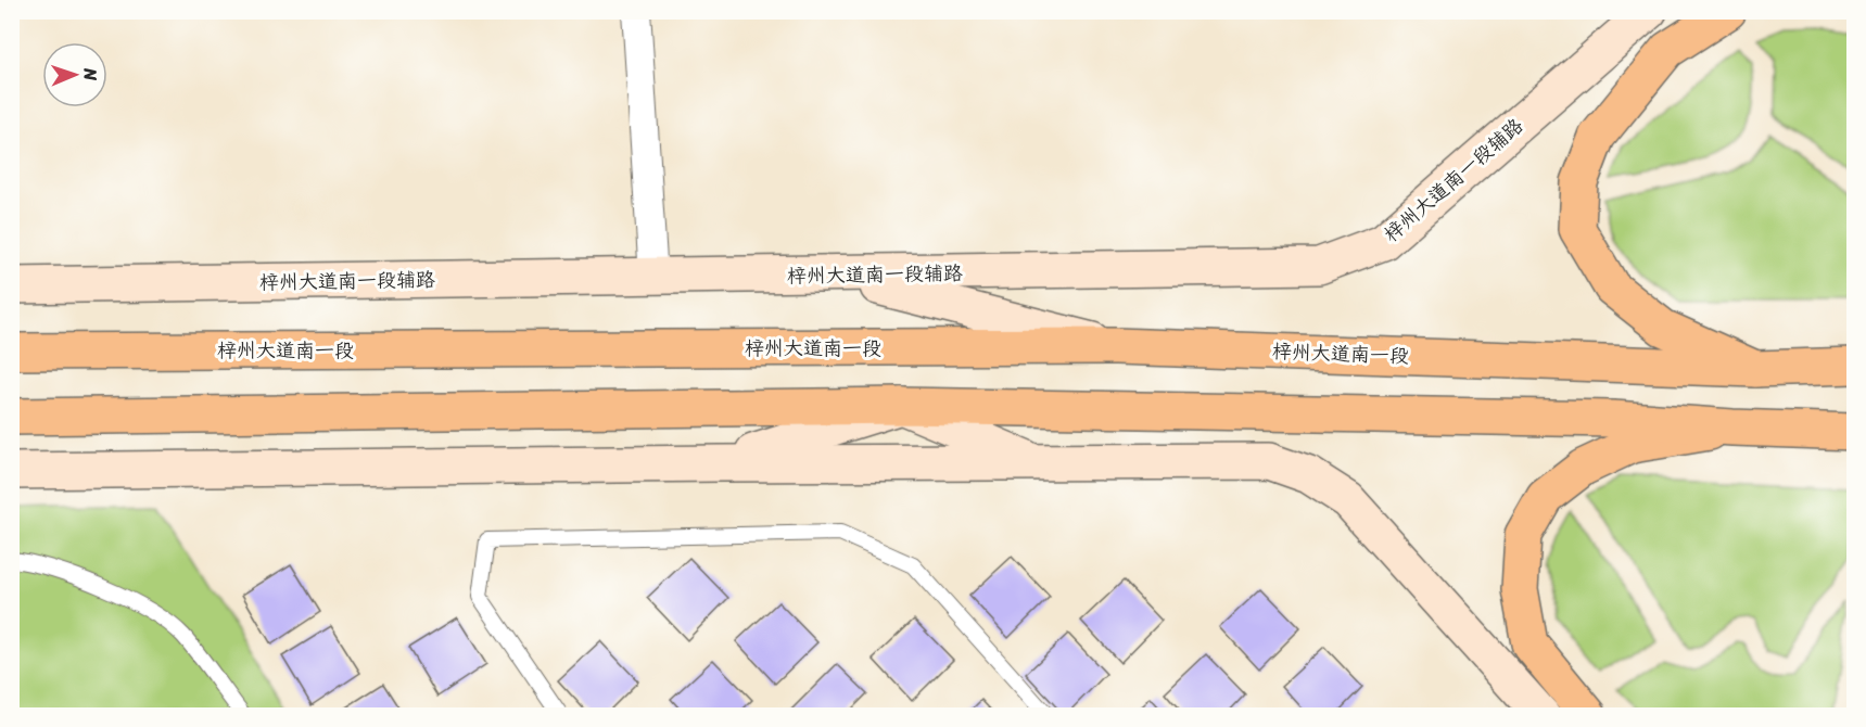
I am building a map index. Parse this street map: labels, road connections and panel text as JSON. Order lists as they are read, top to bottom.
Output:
{
  "streets": {
    "main road": ["梓州大道南一段辅路", "梓州大道南一段"]
  },
  "north": "right"
}
